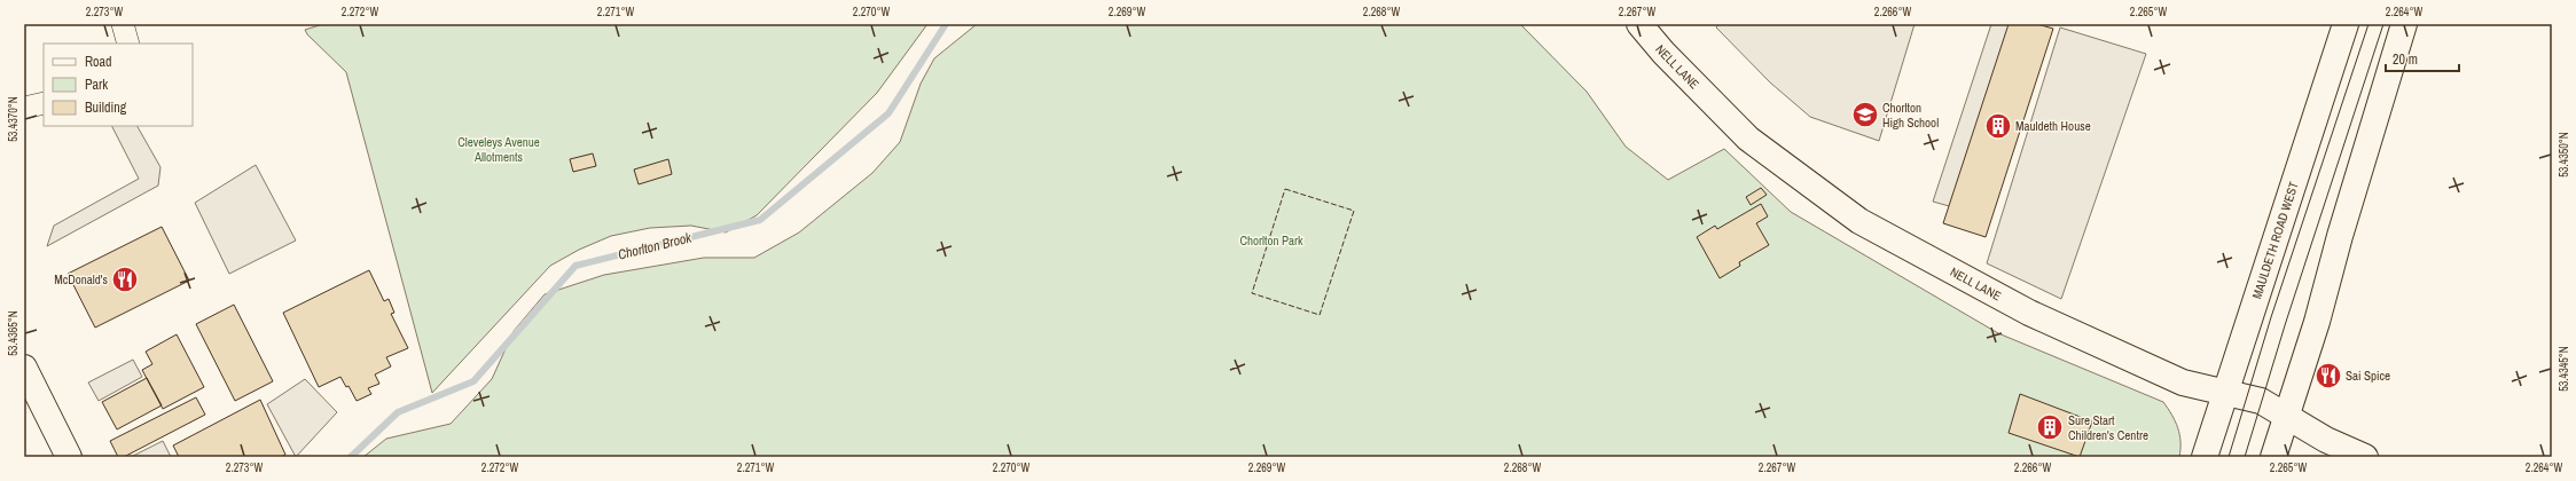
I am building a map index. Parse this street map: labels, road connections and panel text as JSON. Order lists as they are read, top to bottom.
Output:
{
  "streets": {
    "street": ["NELL LANE", "MAULDETH ROAD WEST"]
  },
  "crossings": [
    ["NELL LANE", "MAULDETH ROAD WEST"]
  ],
  "water": ["Chorlton Brook"],
  "parks": ["Cleveleys Avenue Allotments", "Chorlton Park"],
  "places": {
    "school or university": ["Chorlton High School"],
    "building": ["Mauldeth House", "Sure Start Children's Centre"],
    "restaurant": ["McDonald's", "Sai Spice"]
  },
  "legend": ["Road", "Park", "Building"],
  "scale_bar": "20 m",
  "coordinates": [
    "2.273°W",
    "2.272°W",
    "2.271°W",
    "2.270°W",
    "2.269°W",
    "2.268°W",
    "2.267°W",
    "2.266°W",
    "2.265°W",
    "2.264°W",
    "53.4370°N",
    "53.4350°N",
    "53.4365°N",
    "53.4345°N"
  ]
}
